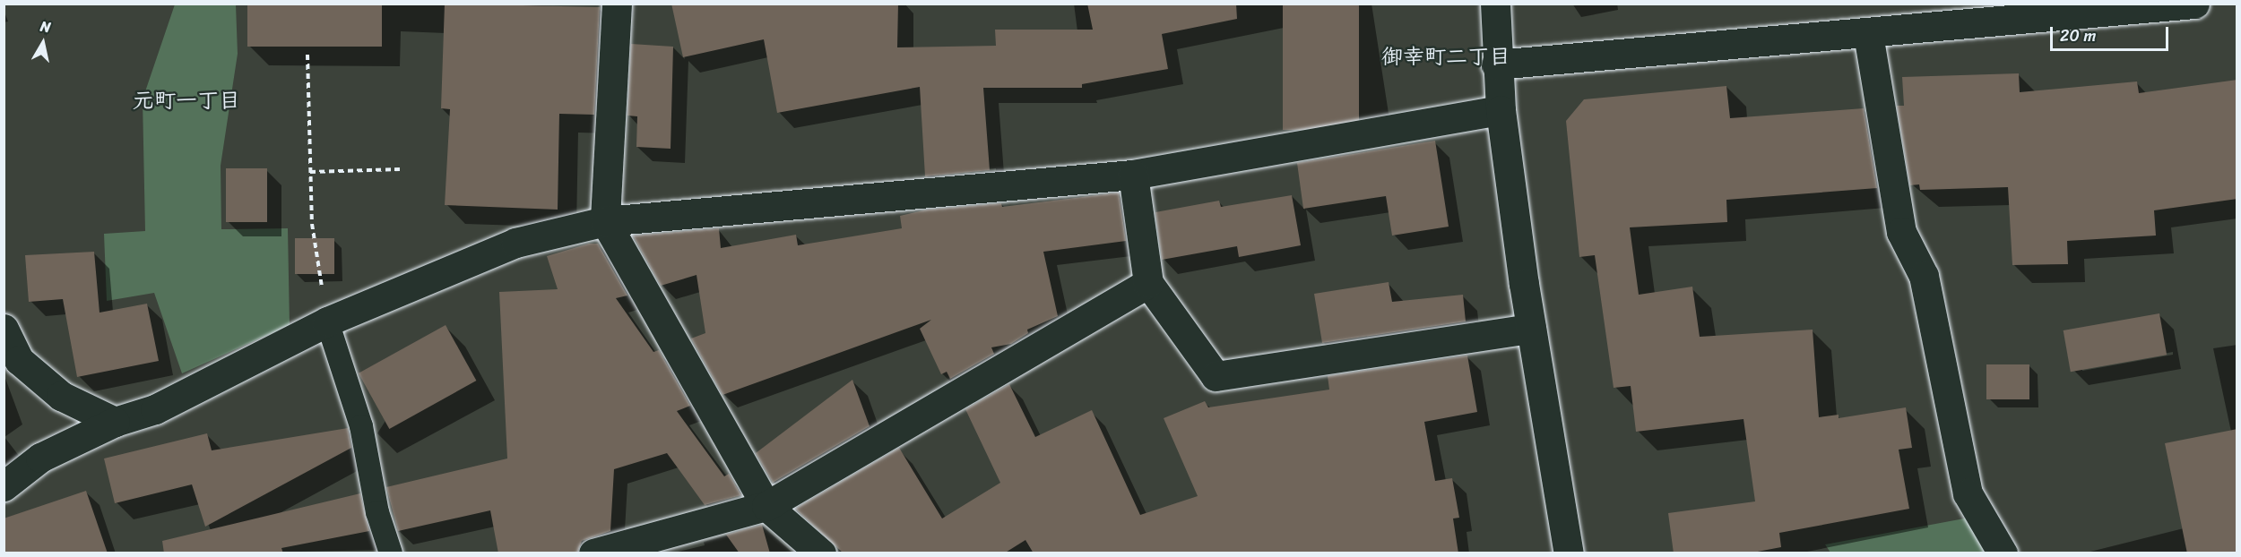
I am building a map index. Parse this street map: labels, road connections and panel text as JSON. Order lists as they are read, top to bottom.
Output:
{
  "districts": ["御幸町二丁目", "元町一丁目"],
  "scale_bar": "20 m",
  "north": "top"
}
